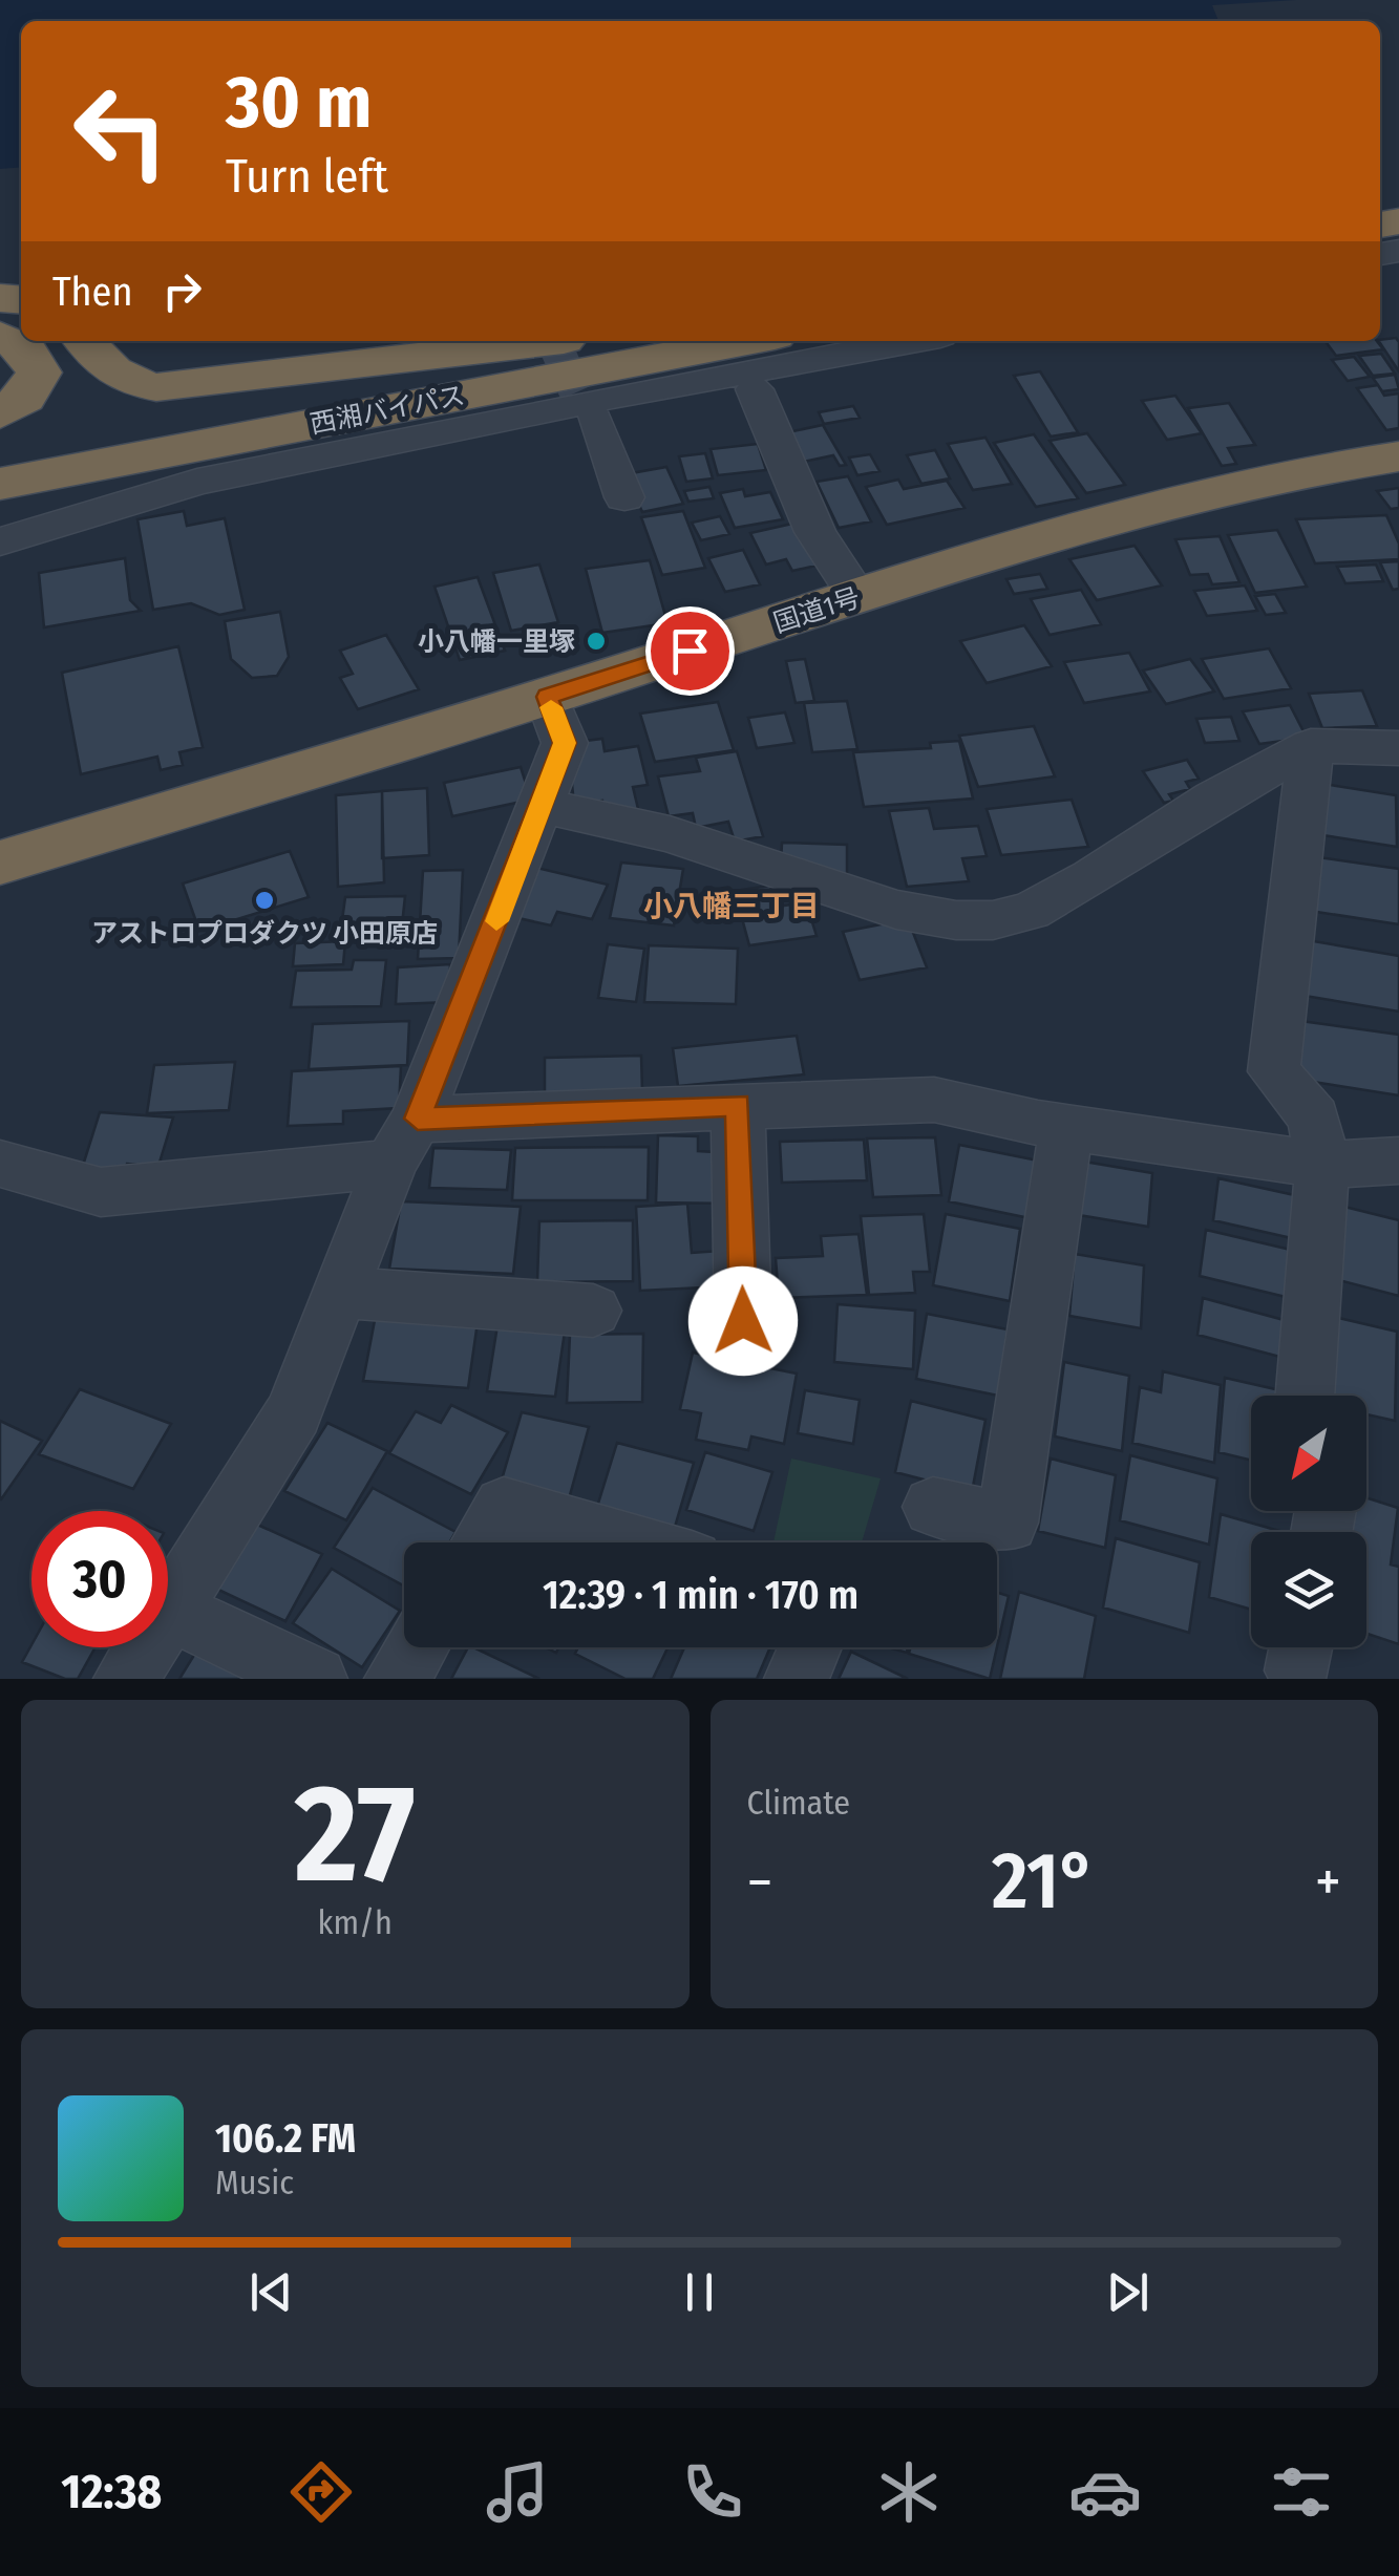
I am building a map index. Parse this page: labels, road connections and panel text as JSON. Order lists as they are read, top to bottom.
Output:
{
  "streets": {
    "highway": ["西湘バイパス", "国道1号"]
  },
  "districts": ["小八幡三丁目"],
  "places": ["小八幡一里塚", "アストロプロダクツ 小田原店"],
  "north": "bottom left",
  "page": {
    "turn": ["30 m", "Turn left"],
    "then": "Then",
    "limit": "30",
    "trip": "12:39 · 1 min · 170 m",
    "tile": [
      ["27", "km/h"],
      "Climate"
    ],
    "heat": ["−", "21°", "+"],
    "song": ["106.2 FM", "Music"],
    "tabs": "12:38"
  }
}
